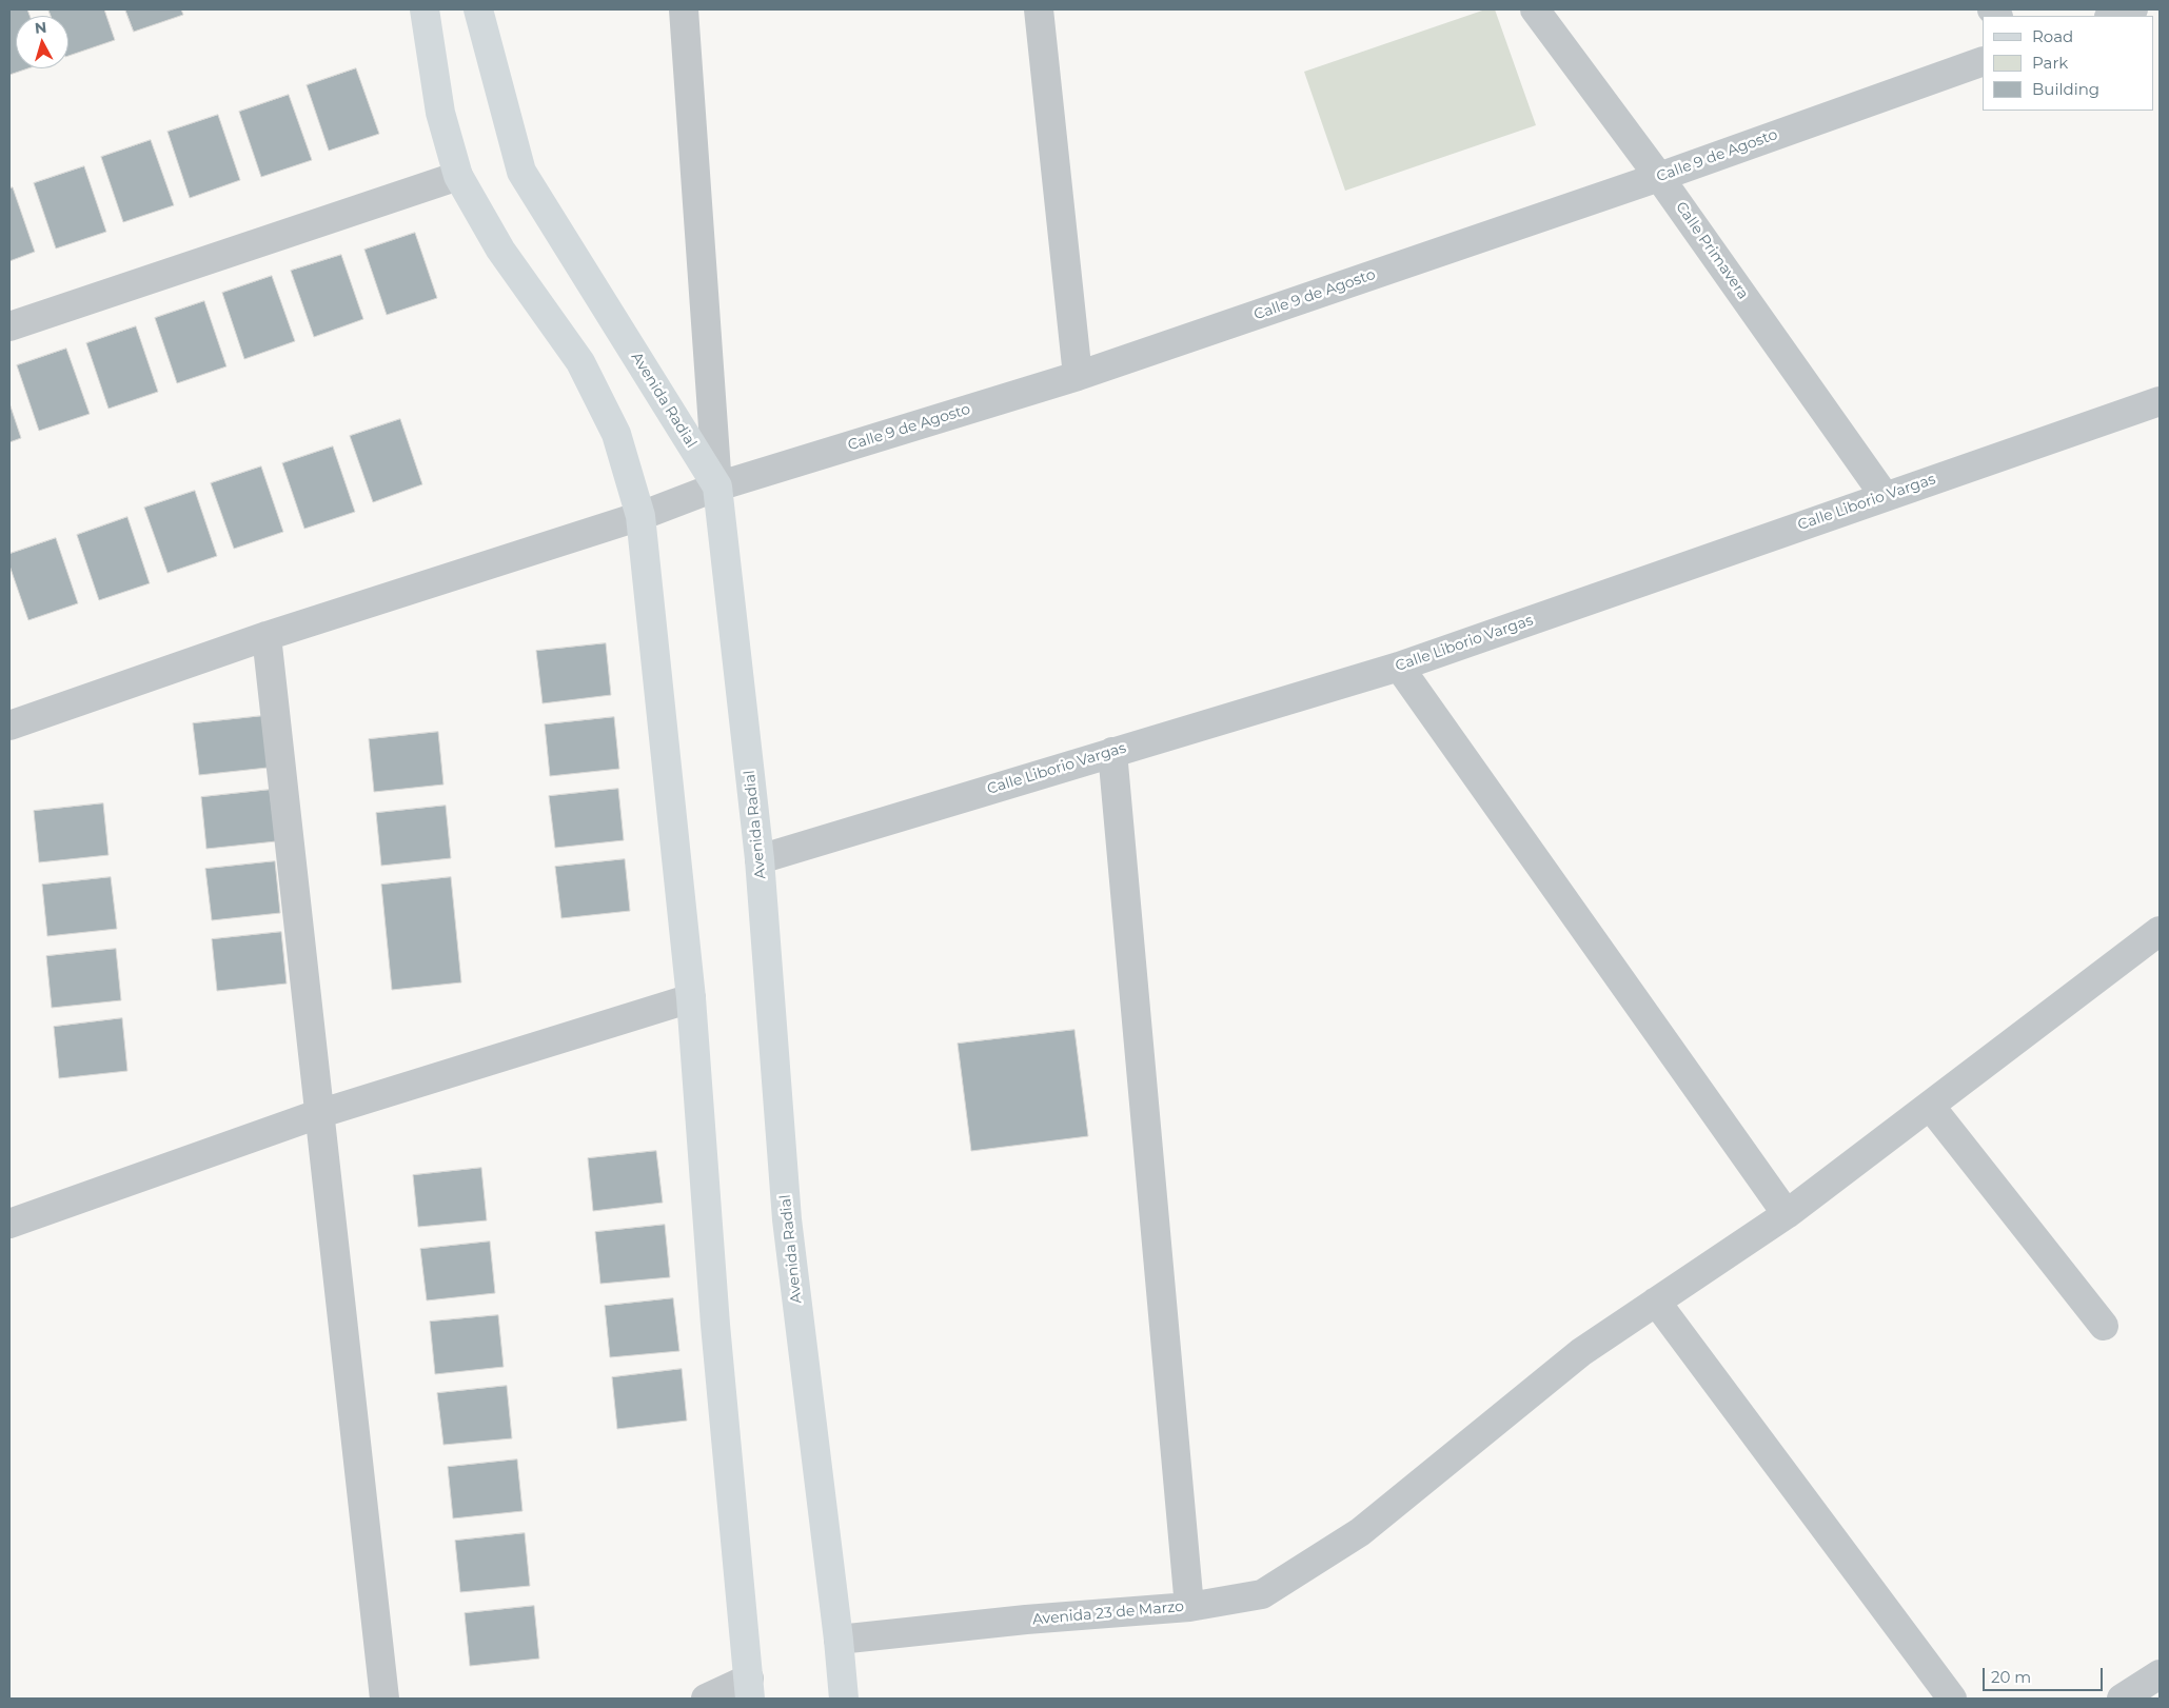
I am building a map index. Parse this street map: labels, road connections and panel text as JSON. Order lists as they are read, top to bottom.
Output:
{
  "streets": {
    "street": [
      "Calle 9 de Agosto",
      "Calle Primavera",
      "Avenida Radial",
      "Calle Liborio Vargas",
      "Avenida 23 de Marzo"
    ]
  },
  "crossings": [
    ["Calle 9 de Agosto", "Calle Primavera"],
    ["Calle 9 de Agosto", "Avenida Radial"],
    ["Calle Primavera", "Calle Liborio Vargas"],
    ["Avenida Radial", "Calle Liborio Vargas"],
    ["Avenida Radial", "Avenida 23 de Marzo"]
  ],
  "legend": ["Road", "Park", "Building"],
  "scale_bar": "20 m",
  "north": "top"
}
